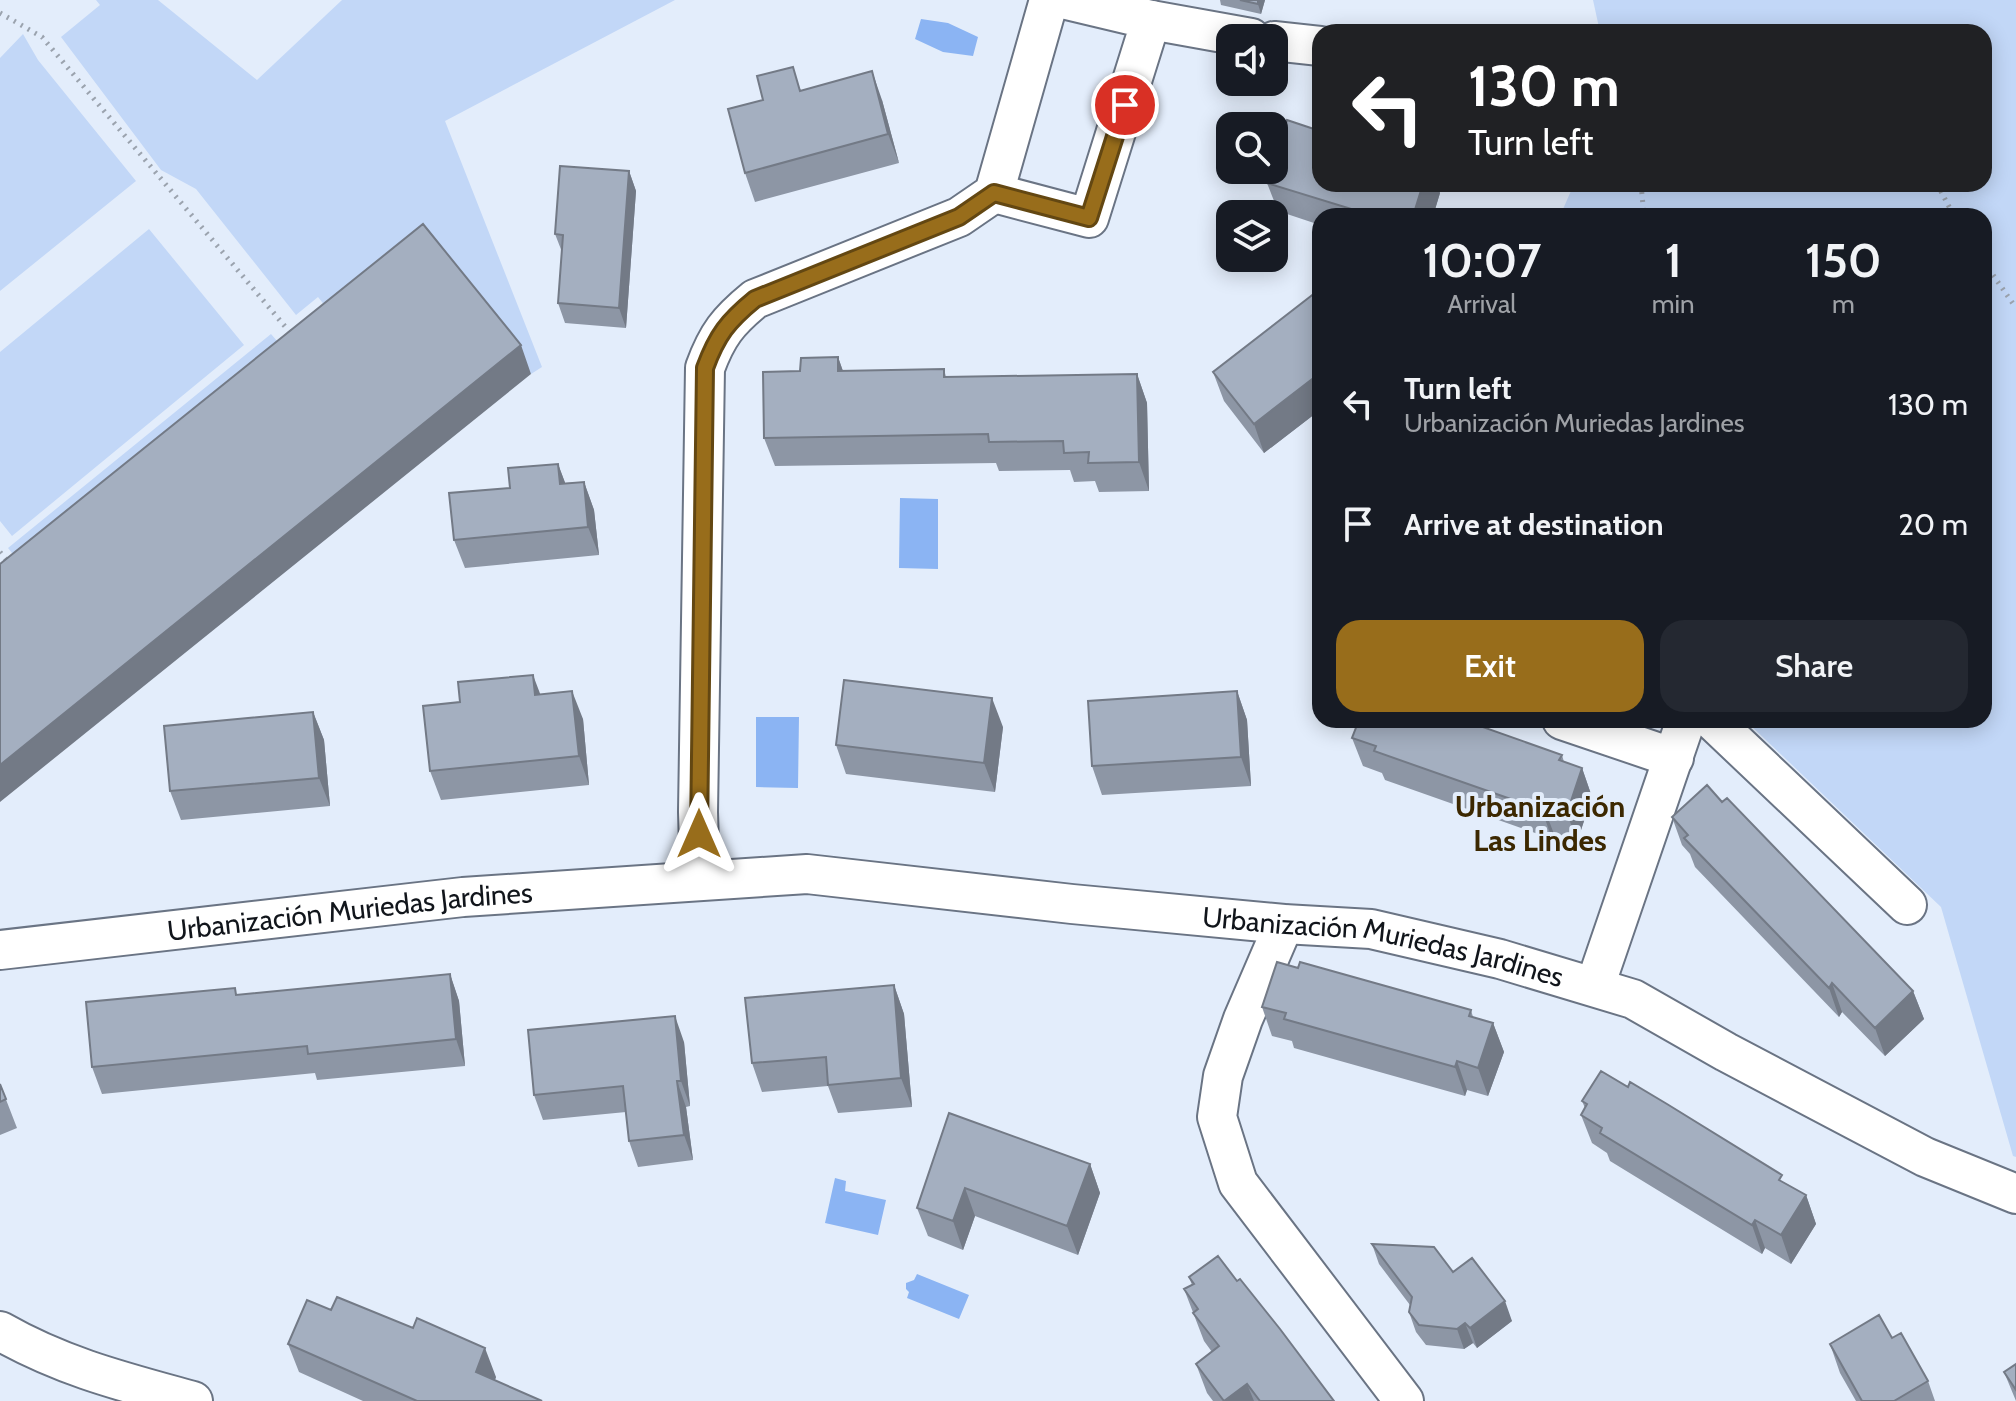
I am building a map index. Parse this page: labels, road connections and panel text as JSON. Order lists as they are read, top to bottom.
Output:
{
  "streets": {
    "street": ["Urbanización Muriedas Jardines"]
  },
  "districts": ["Urbanización Las Lindes"],
  "page": {
    "turn": ["130 m", "Turn left"],
    "eta": [
      "10:07",
      "Arrival",
      "1",
      "min",
      "150",
      "m"
    ],
    "list": [
      {
        "name": "Turn left",
        "note": "Urbanización Muriedas Jardines",
        "value": "130 m"
      },
      {
        "name": "Arrive at destination",
        "value": "20 m"
      }
    ],
    "buttons": ["Exit", "Share"]
  }
}
